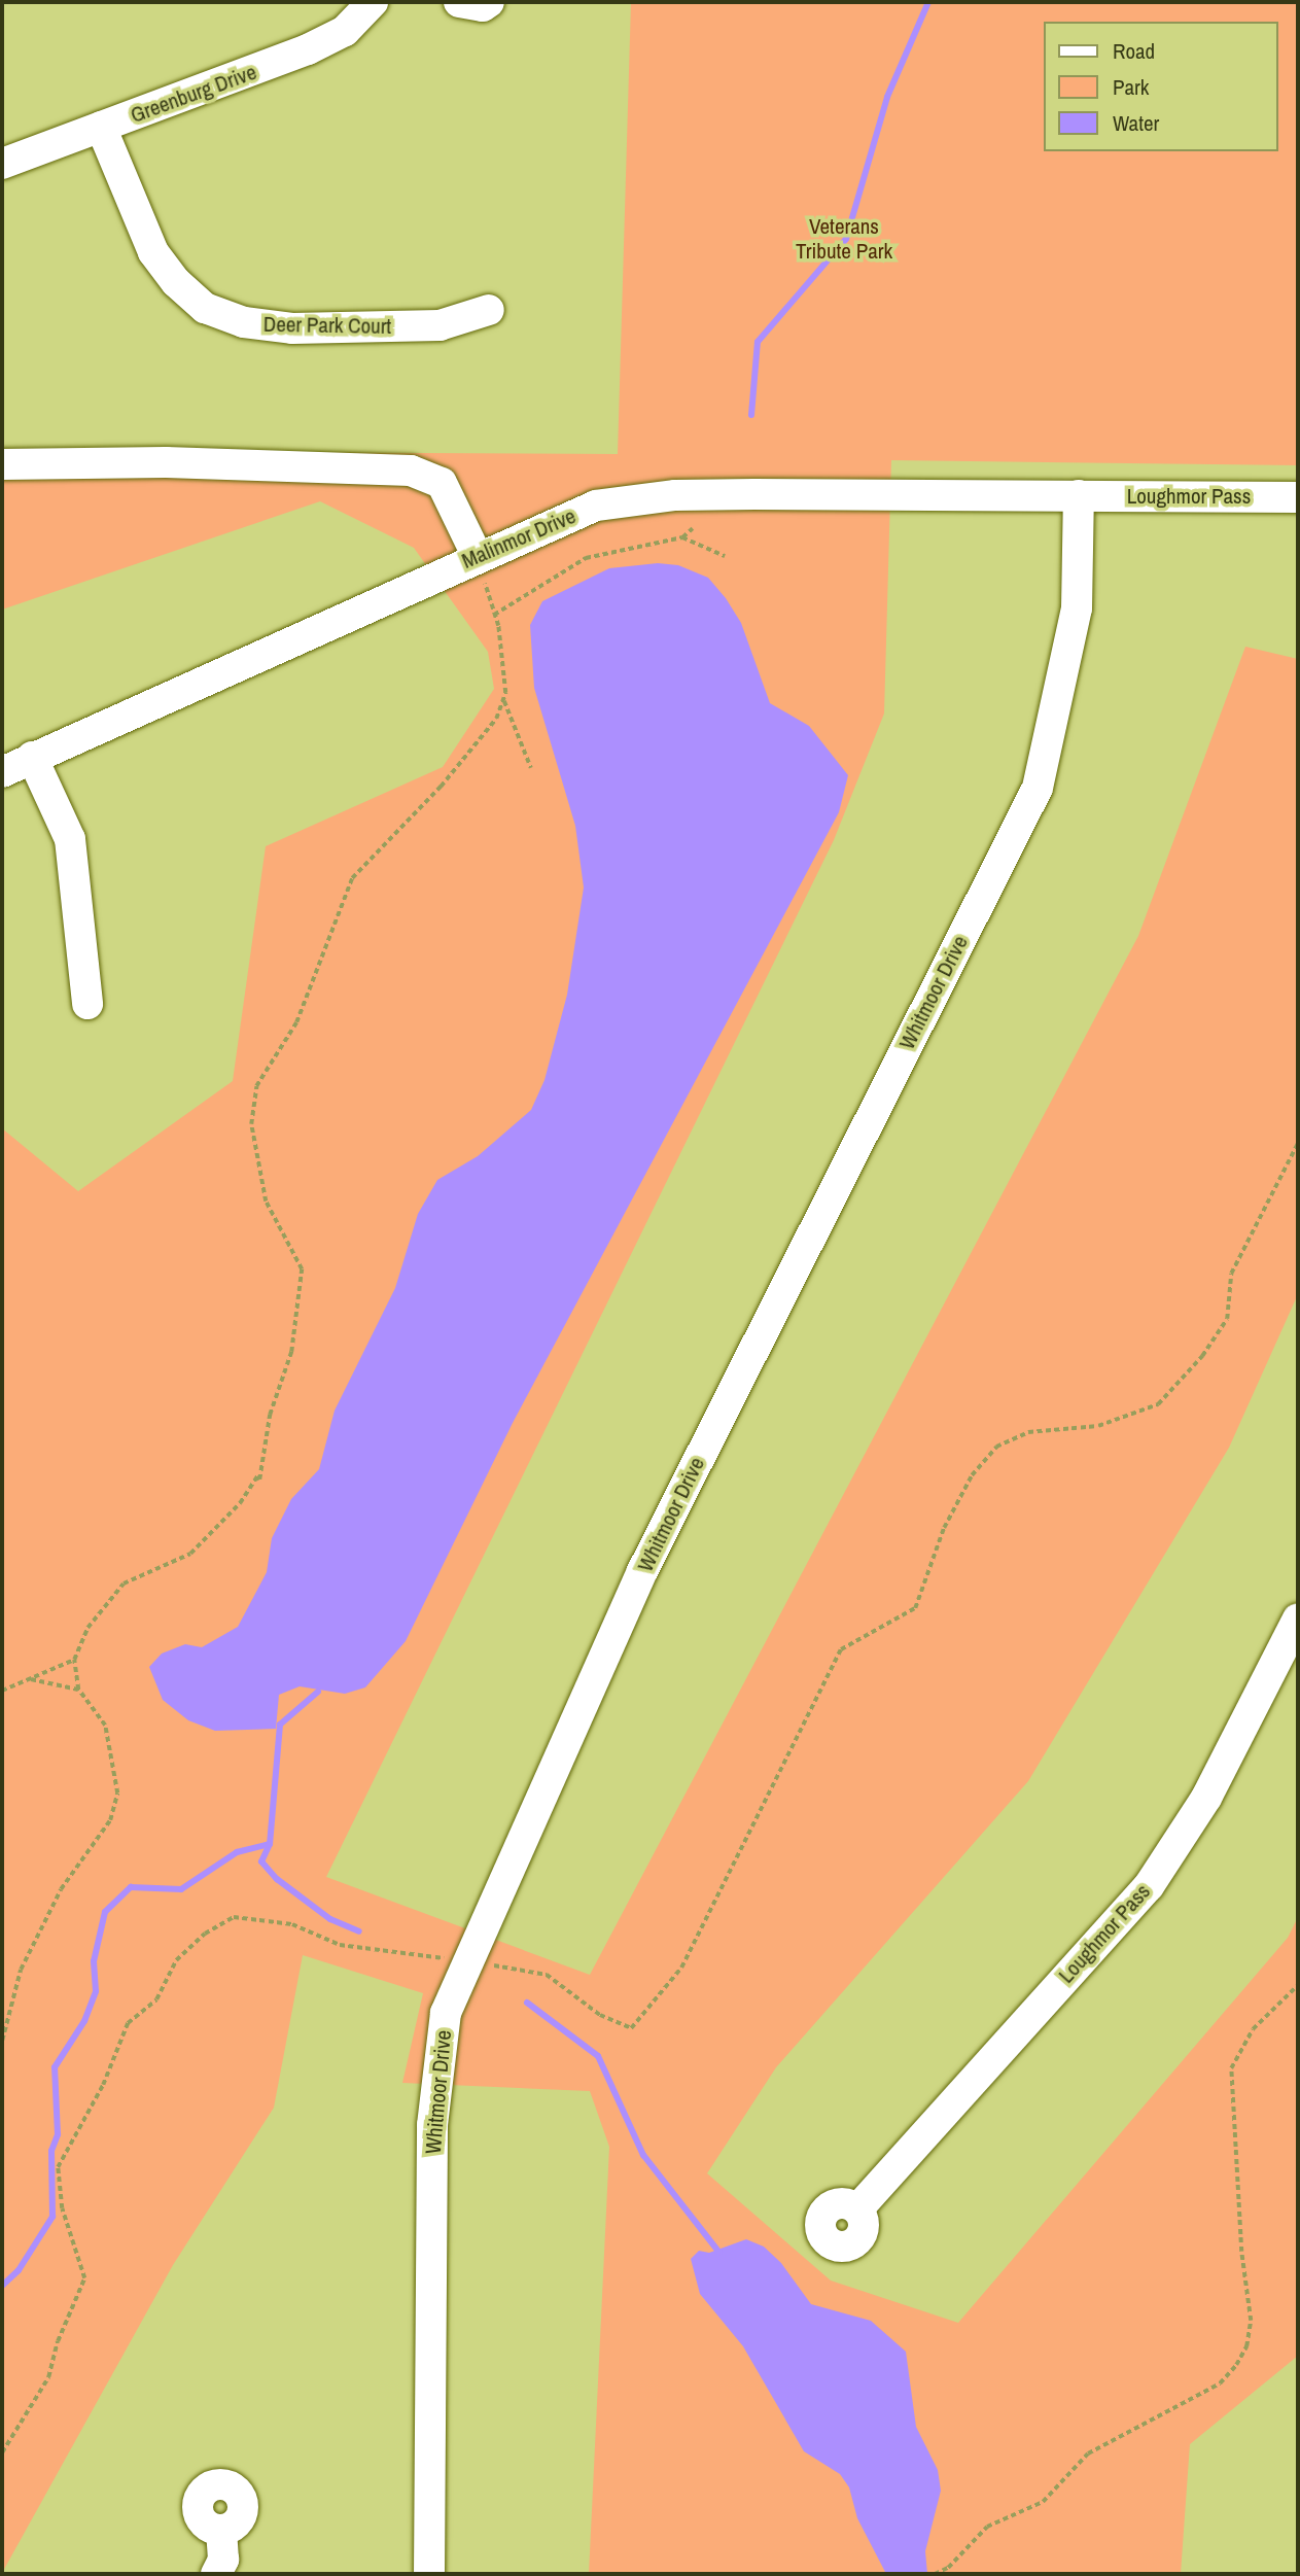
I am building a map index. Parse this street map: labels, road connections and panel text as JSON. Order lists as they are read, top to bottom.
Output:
{
  "streets": {
    "street": [
      "Greenburg Drive",
      "Deer Park Court",
      "Loughmor Pass",
      "Malinmor Drive",
      "Whitmoor Drive"
    ]
  },
  "crossings": [
    ["Greenburg Drive", "Deer Park Court"],
    ["Loughmor Pass", "Malinmor Drive"],
    ["Loughmor Pass", "Whitmoor Drive"],
    ["Malinmor Drive", "Whitmoor Drive"]
  ],
  "parks": ["Veterans Tribute Park"],
  "legend": ["Road", "Park", "Water"]
}
